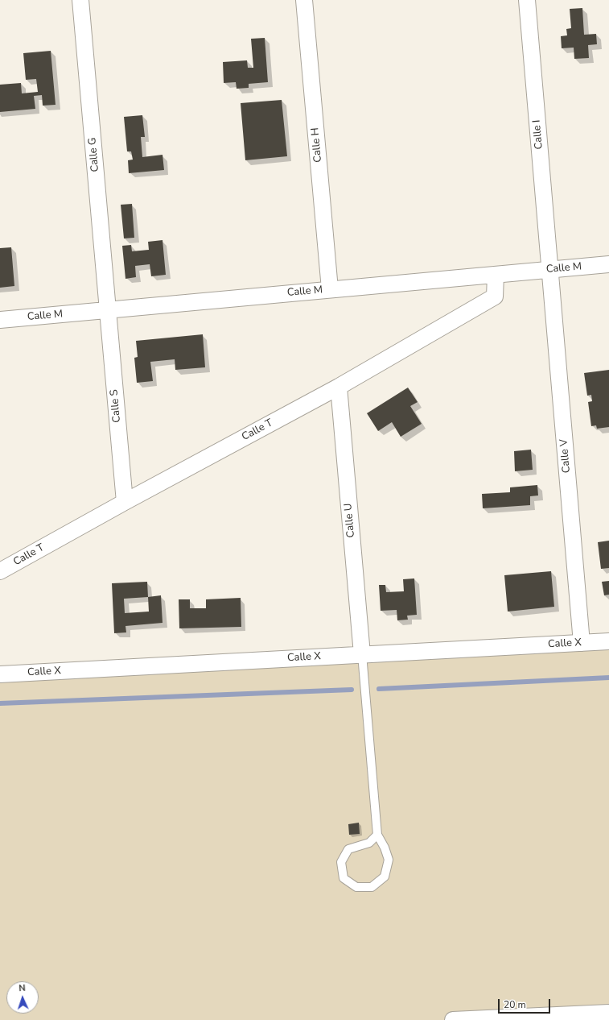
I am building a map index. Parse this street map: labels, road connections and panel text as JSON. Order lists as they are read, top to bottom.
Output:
{
  "streets": {
    "street": [
      "Calle I",
      "Calle H",
      "Calle G",
      "Calle M",
      "Calle S",
      "Calle T",
      "Calle V",
      "Calle U",
      "Calle X"
    ]
  },
  "crossings": [
    ["Calle I", "Calle M"],
    ["Calle I", "Calle V"],
    ["Calle H", "Calle M"],
    ["Calle G", "Calle M"],
    ["Calle G", "Calle S"],
    ["Calle M", "Calle S"],
    ["Calle M", "Calle T"],
    ["Calle M", "Calle V"],
    ["Calle S", "Calle T"],
    ["Calle T", "Calle U"],
    ["Calle V", "Calle X"],
    ["Calle U", "Calle X"]
  ],
  "scale_bar": "20 m",
  "north": "top"
}
